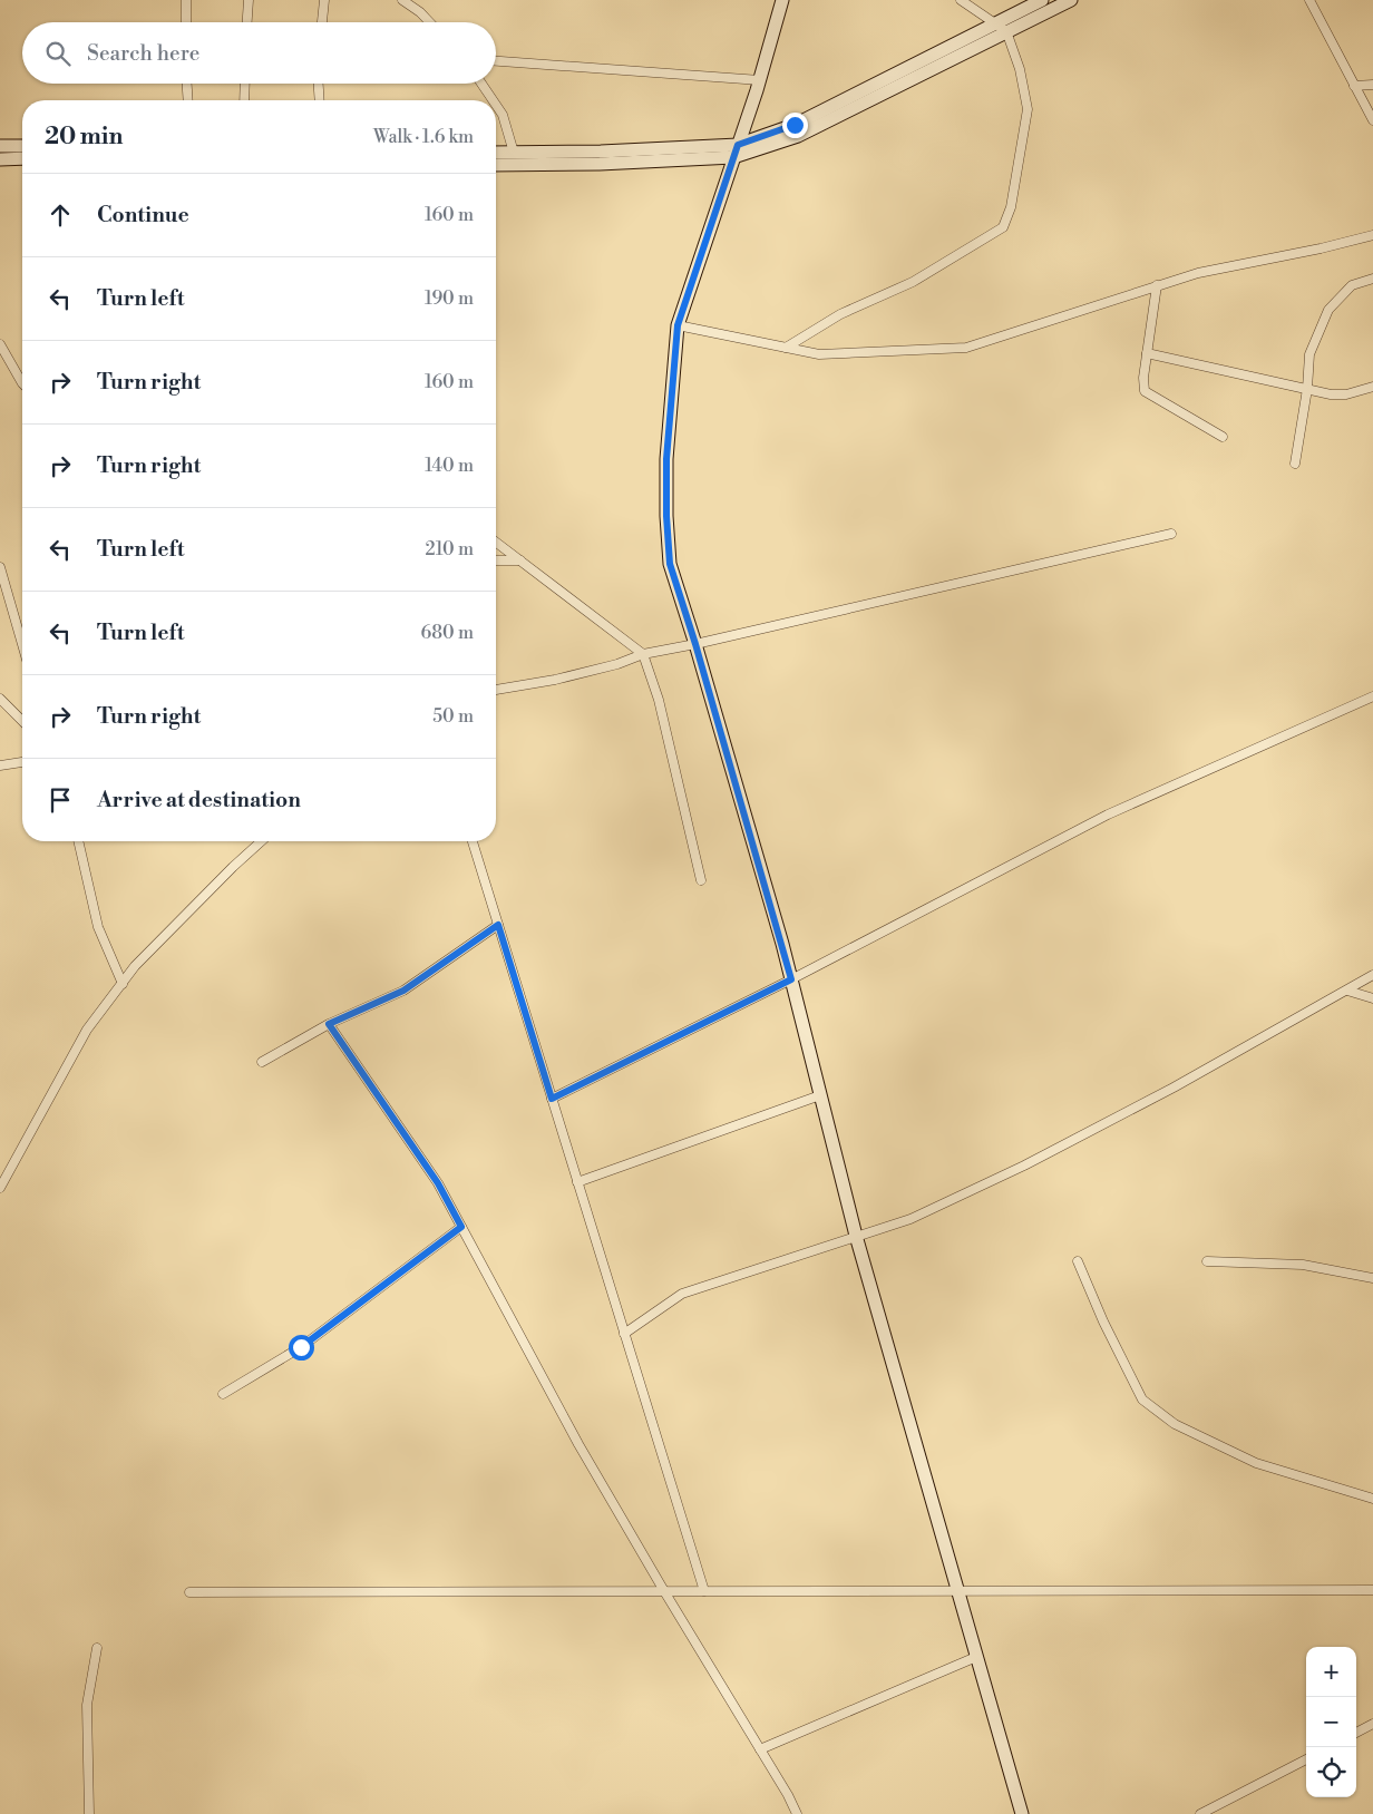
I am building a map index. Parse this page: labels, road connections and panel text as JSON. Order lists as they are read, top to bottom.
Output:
{
  "page": {
    "search": "Search here",
    "heading": ["20 min", "Walk · 1.6 km"],
    "list": [
      ["Continue", "160 m"],
      ["Turn left", "190 m"],
      ["Turn right", "160 m"],
      ["Turn right", "140 m"],
      ["Turn left", "210 m"],
      ["Turn left", "680 m"],
      ["Turn right", "50 m"],
      "Arrive at destination"
    ],
    "map_buttons": ["+", "−"]
  }
}
